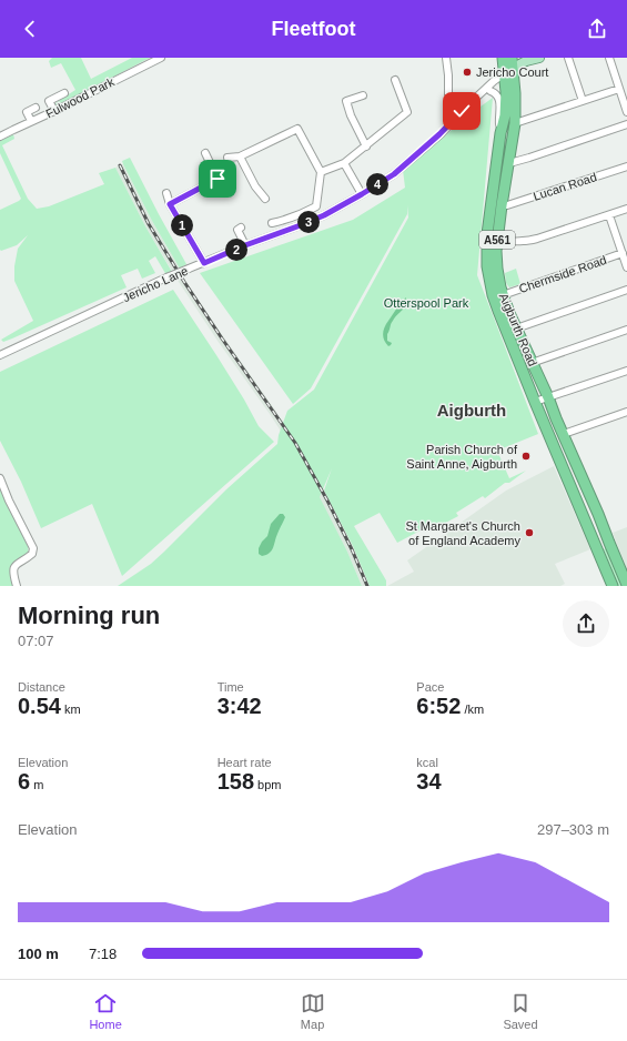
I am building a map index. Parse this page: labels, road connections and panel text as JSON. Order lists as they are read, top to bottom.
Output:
{
  "streets": {
    "highway": ["A561", "Aigburth Road"],
    "street": [
      "Fulwood Park",
      "Lucan Road",
      "Chermside Road",
      "Jericho Lane"
    ]
  },
  "crossings": [
    ["Lucan Road", "Aigburth Road"],
    ["Chermside Road", "Aigburth Road"],
    ["Jericho Lane", "Aigburth Road"]
  ],
  "districts": ["Aigburth"],
  "parks": ["Otterspool Park"],
  "places": ["Jericho Court", "Parish Church of Saint Anne, Aigburth", "St Margaret's Church of England Academy"],
  "page": {
    "header": "Fleetfoot",
    "pins": [
      "4",
      "3",
      "1",
      "2"
    ],
    "heading": ["Morning run", "07:07"],
    "stats": [
      ["Distance", "0.54 km"],
      ["Time", "3:42"],
      ["Pace", "6:52 /km"],
      ["Elevation", "6 m"],
      ["Heart rate", "158 bpm"],
      ["kcal", "34"]
    ],
    "chart": ["Elevation", "297–303 m"],
    "list": [
      {
        "name": "100 m",
        "note": "7:18"
      }
    ],
    "tabs": ["Home", "Map", "Saved"]
  }
}
